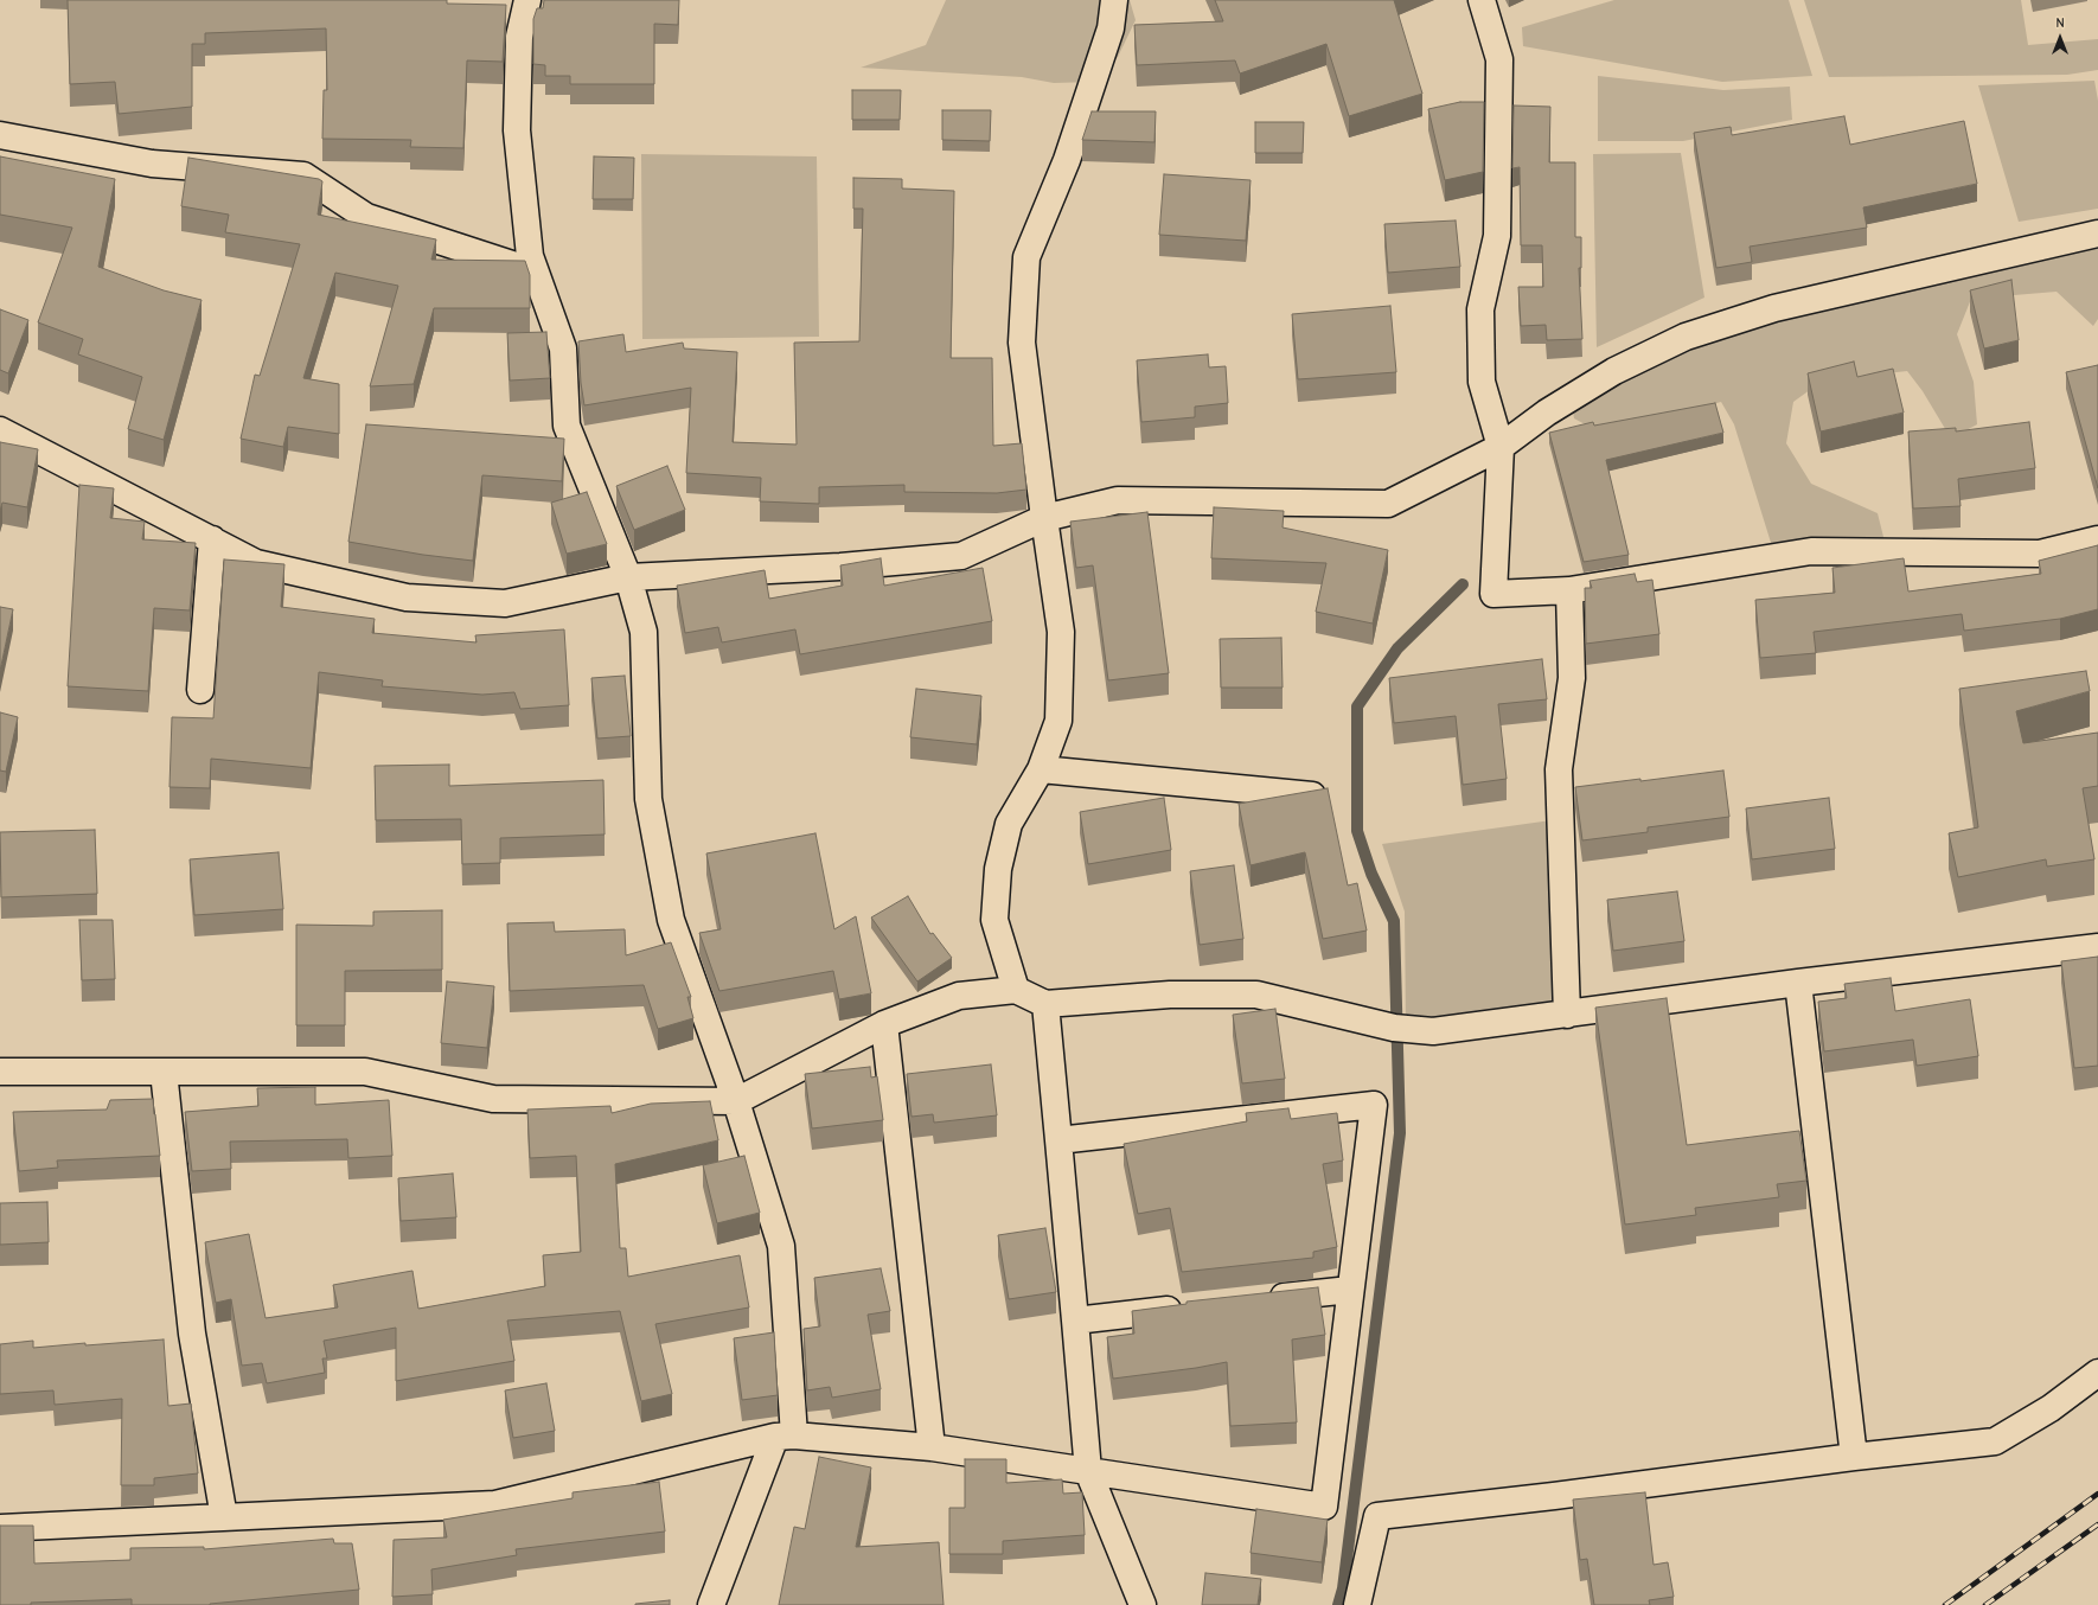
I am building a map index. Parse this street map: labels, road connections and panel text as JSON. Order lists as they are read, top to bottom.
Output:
{
  "north": "top"
}
